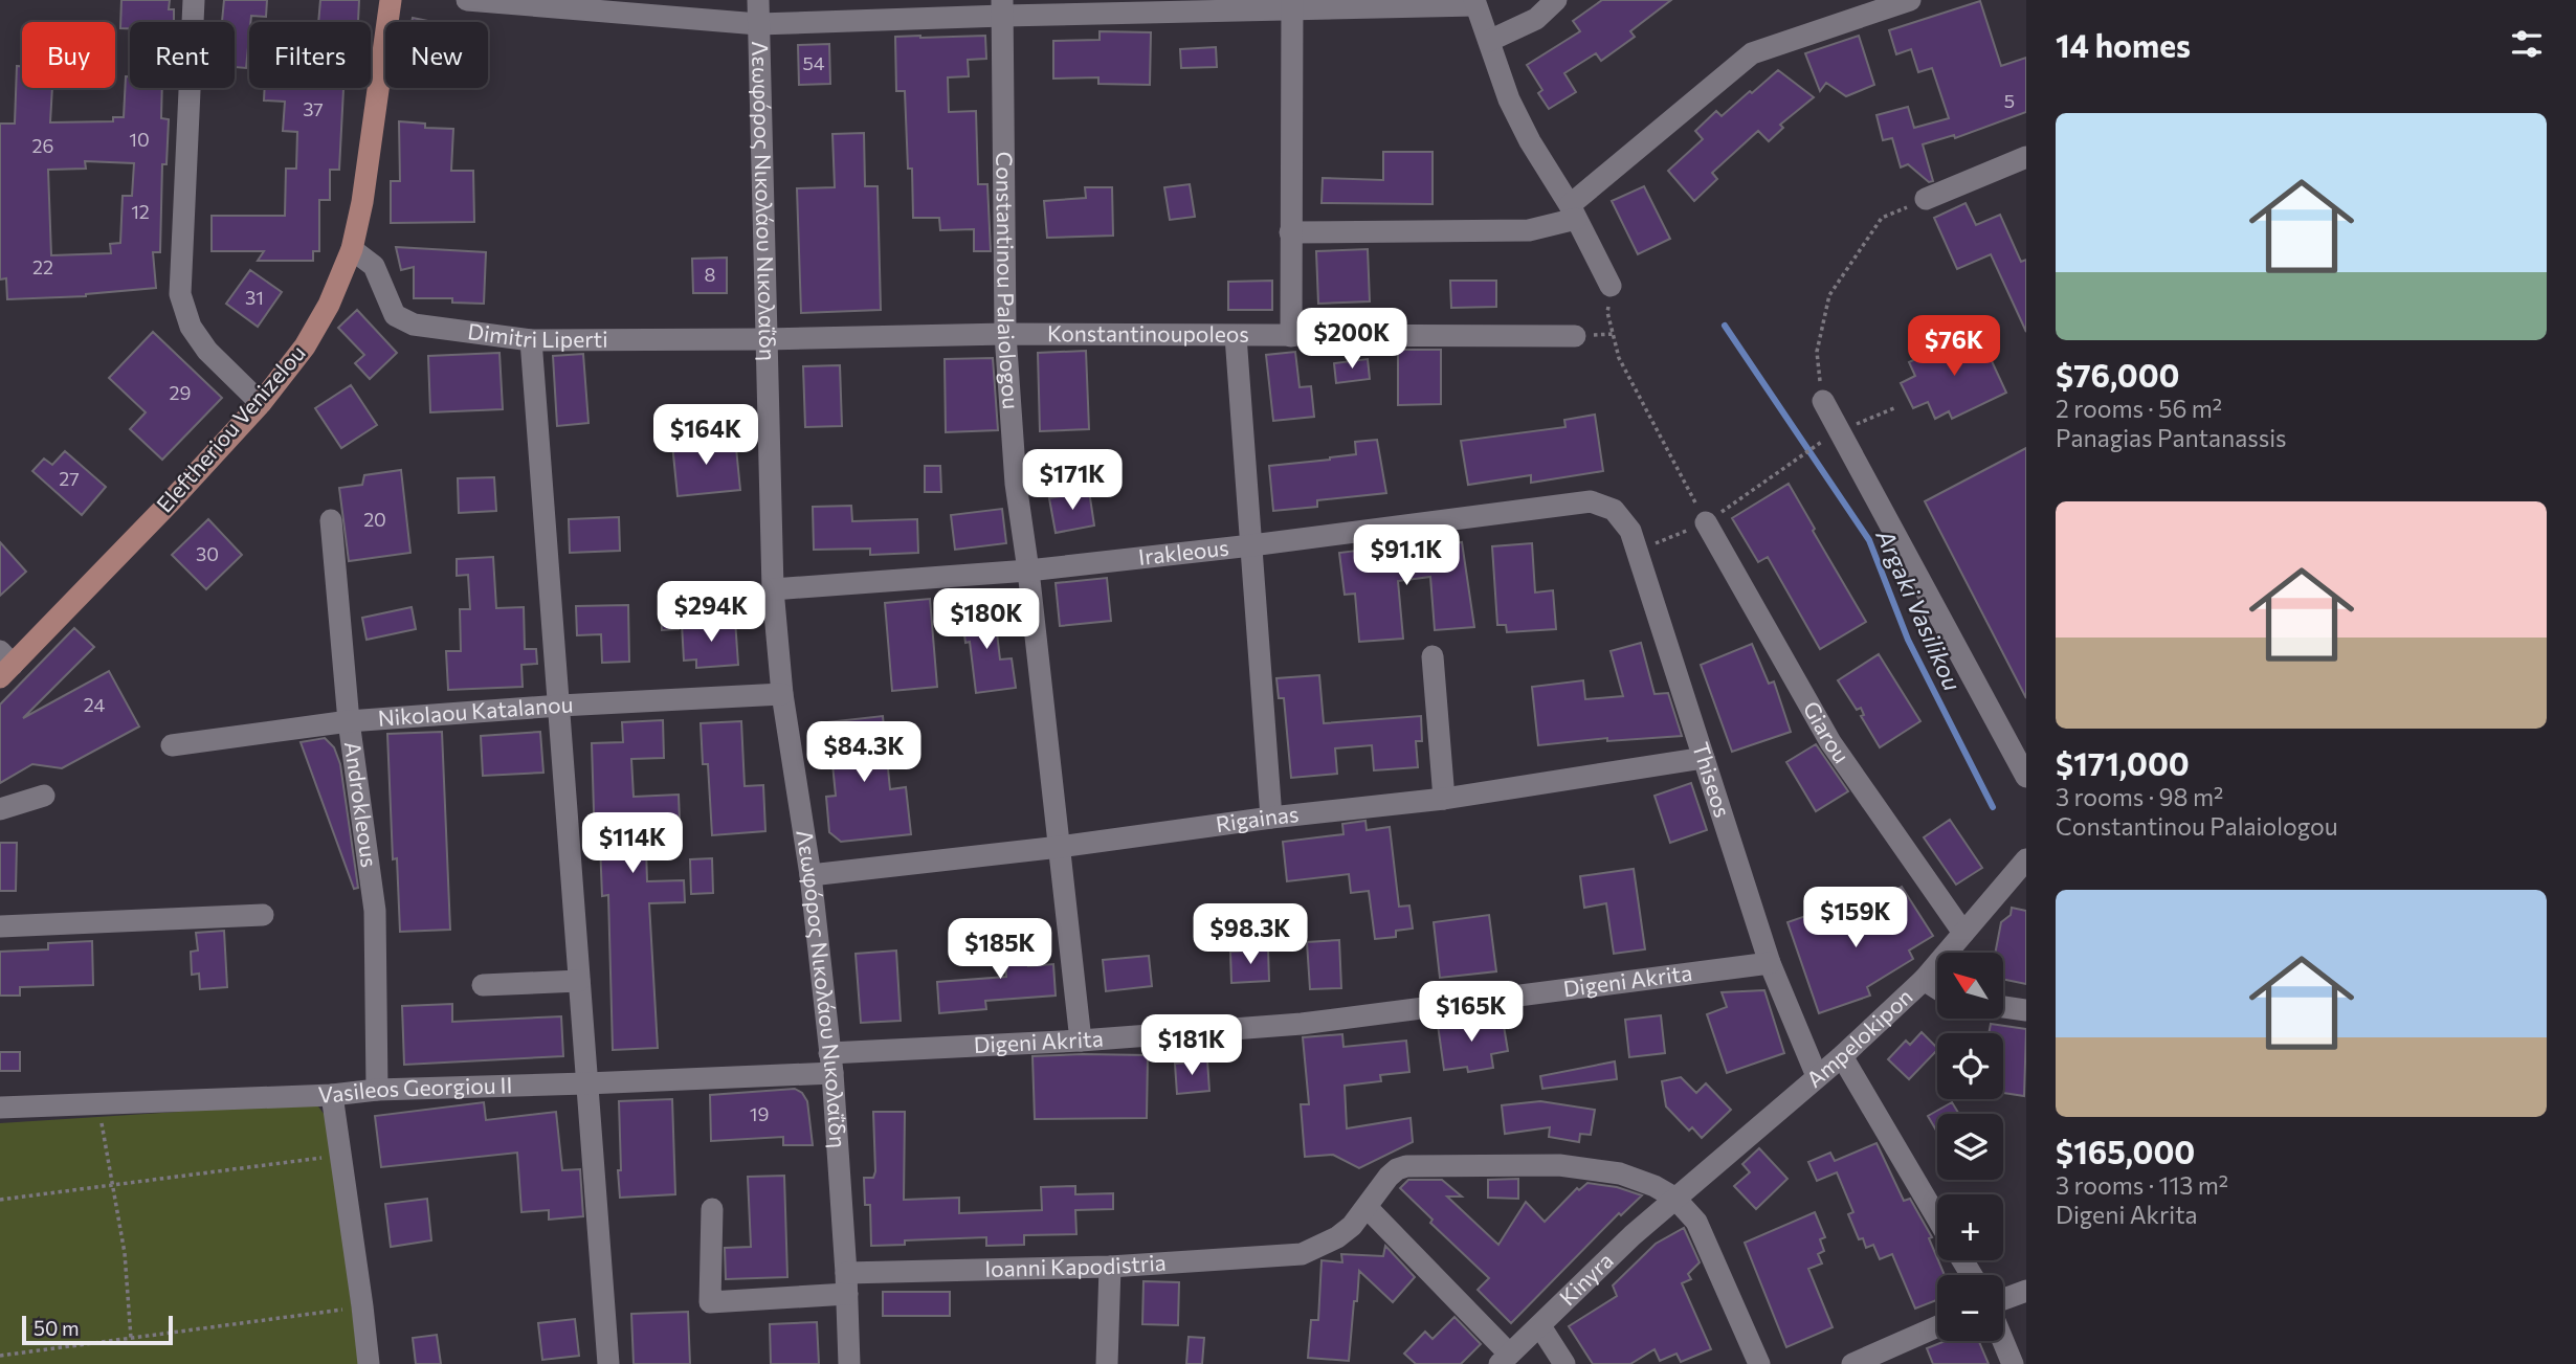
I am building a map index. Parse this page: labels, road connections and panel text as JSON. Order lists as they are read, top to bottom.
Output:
{
  "streets": {
    "main road": ["Eleftheriou Venizelou"],
    "street": [
      "Λεωφόρος Νικολάου Νικολαΐδη",
      "Constantinou Palaiologou",
      "Dimitri Liperti",
      "Konstantinoupoleos",
      "Irakleous",
      "Nikolaou Katalanou",
      "Giarou",
      "Thiseos",
      "Androkleous",
      "Rigainas",
      "Digeni Akrita",
      "Ampelokipon",
      "Vasileos Georgiou II",
      "Ioanni Kapodistria",
      "Kinyra"
    ]
  },
  "crossings": [
    ["Λεωφόρος Νικολάου Νικολαΐδη", "Dimitri Liperti"],
    ["Λεωφόρος Νικολάου Νικολαΐδη", "Konstantinoupoleos"],
    ["Λεωφόρος Νικολάου Νικολαΐδη", "Irakleous"],
    ["Λεωφόρος Νικολάου Νικολαΐδη", "Nikolaou Katalanou"],
    ["Λεωφόρος Νικολάου Νικολαΐδη", "Rigainas"],
    ["Λεωφόρος Νικολάου Νικολαΐδη", "Digeni Akrita"],
    ["Λεωφόρος Νικολάου Νικολαΐδη", "Vasileos Georgiou II"],
    ["Λεωφόρος Νικολάου Νικολαΐδη", "Ioanni Kapodistria"],
    ["Constantinou Palaiologou", "Konstantinoupoleos"],
    ["Constantinou Palaiologou", "Irakleous"],
    ["Constantinou Palaiologou", "Rigainas"],
    ["Constantinou Palaiologou", "Digeni Akrita"],
    ["Dimitri Liperti", "Konstantinoupoleos"],
    ["Dimitri Liperti", "Eleftheriou Venizelou"],
    ["Irakleous", "Thiseos"],
    ["Nikolaou Katalanou", "Androkleous"],
    ["Giarou", "Ampelokipon"],
    ["Thiseos", "Rigainas"],
    ["Thiseos", "Digeni Akrita"],
    ["Thiseos", "Ampelokipon"],
    ["Androkleous", "Vasileos Georgiou II"],
    ["Digeni Akrita", "Vasileos Georgiou II"],
    ["Ampelokipon", "Kinyra"]
  ],
  "water": ["Argaki Vasilikou"],
  "house_numbers": [
    "54",
    "5",
    "37",
    "10",
    "26",
    "12",
    "22",
    "8",
    "31",
    "29",
    "27",
    "20",
    "30",
    "24",
    "19"
  ],
  "scale_bar": "50 m",
  "north": "top left",
  "page": {
    "heading": "14 homes",
    "chip": [
      "Buy",
      "Rent",
      "Filters",
      "New"
    ],
    "list": [
      {
        "name": "$76,000",
        "note": "2 rooms · 56 m² · Panagias Pantanassis"
      },
      {
        "name": "$171,000",
        "note": "3 rooms · 98 m² · Constantinou Palaiologou"
      },
      {
        "name": "$165,000",
        "note": "3 rooms · 113 m² · Digeni Akrita"
      }
    ],
    "price": [
      "$200K",
      "$76K",
      "$164K",
      "$171K",
      "$91.1K",
      "$294K",
      "$180K",
      "$84.3K",
      "$114K",
      "$159K",
      "$98.3K",
      "$185K",
      "$165K",
      "$181K"
    ],
    "map_buttons": ["+", "−"],
    "scale": "50 m"
  }
}
